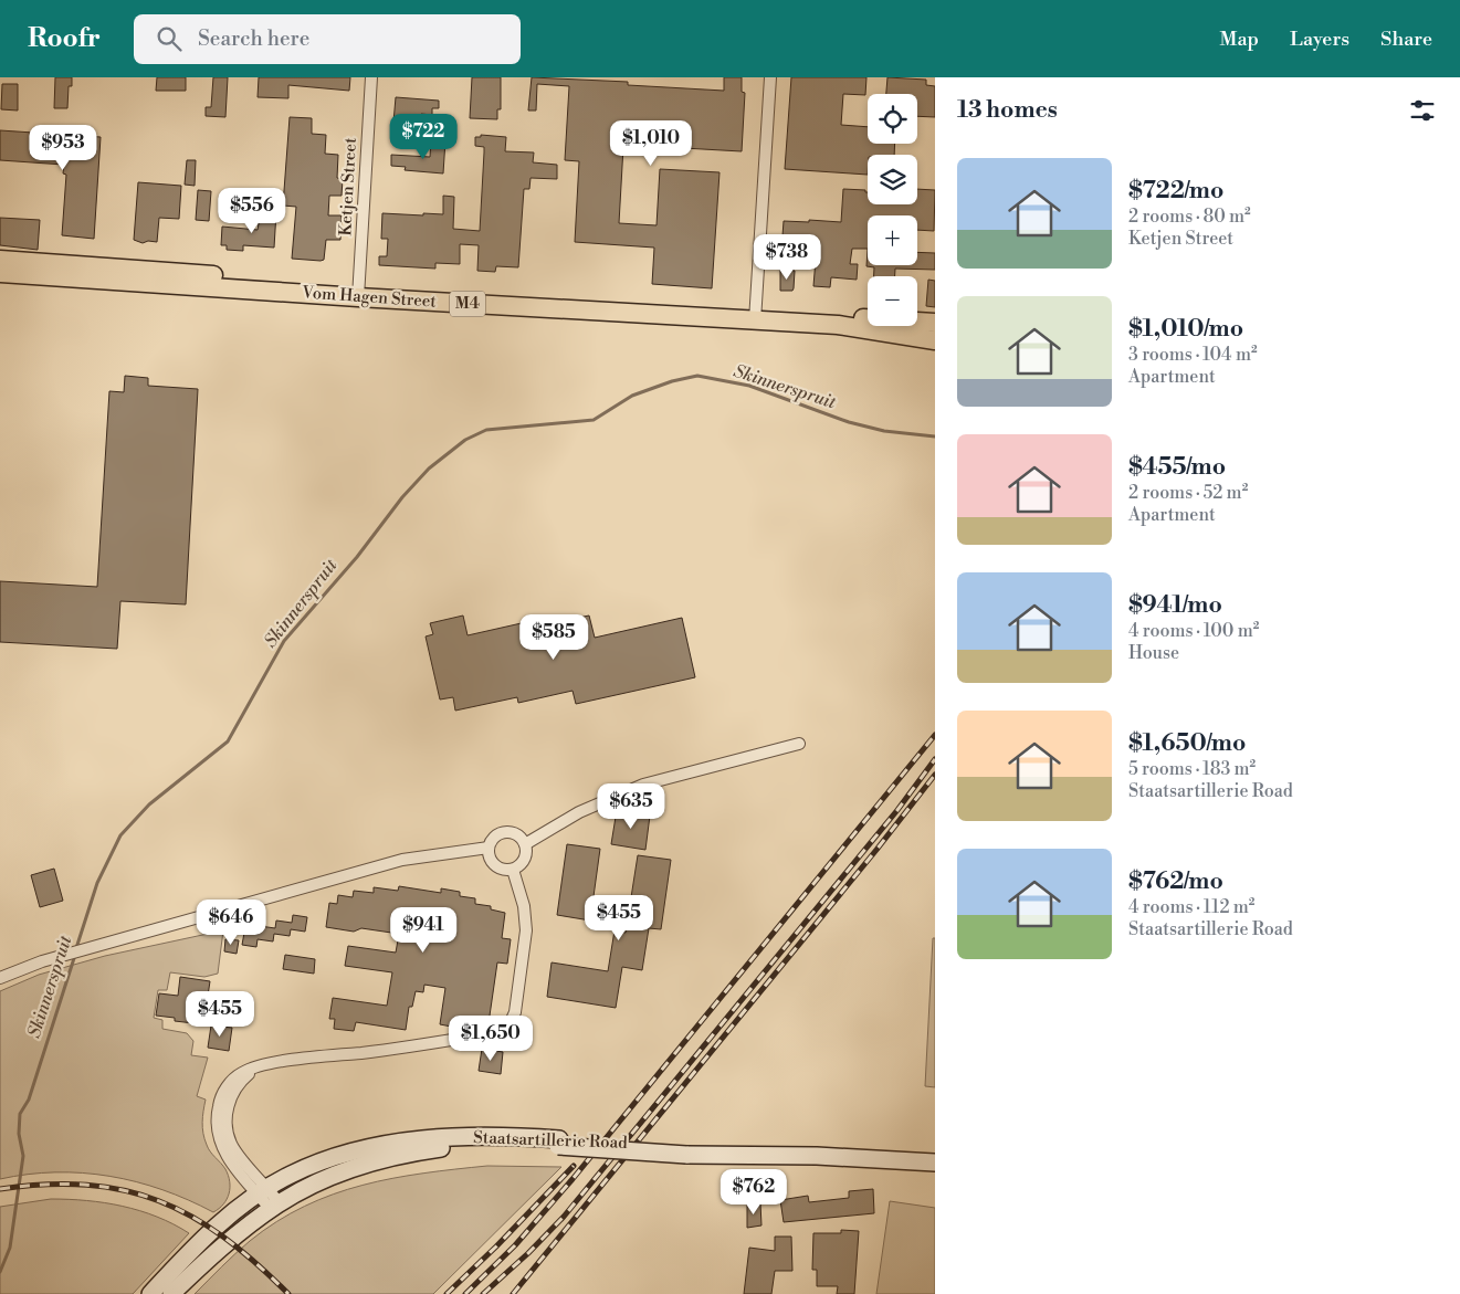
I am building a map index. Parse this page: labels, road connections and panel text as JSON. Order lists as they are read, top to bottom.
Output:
{
  "streets": {
    "main road": ["Vom Hagen Street", "M4"],
    "street": ["Ketjen Street", "Staatsartillerie Road"]
  },
  "crossings": [
    ["Ketjen Street", "Vom Hagen Street"]
  ],
  "water": ["Skinnerspruit"],
  "page": {
    "header": "Roofr",
    "search": "Search here",
    "nav": ["Map", "Layers", "Share"],
    "heading": "13 homes",
    "map_buttons": ["+", "−"],
    "price": [
      "$722",
      "$1,010",
      "$953",
      "$556",
      "$738",
      "$585",
      "$635",
      "$455",
      "$646",
      "$941",
      "$455",
      "$1,650",
      "$762"
    ],
    "list": [
      {
        "name": "$722/mo",
        "note": "2 rooms · 80 m² · Ketjen Street"
      },
      {
        "name": "$1,010/mo",
        "note": "3 rooms · 104 m² · Apartment"
      },
      {
        "name": "$455/mo",
        "note": "2 rooms · 52 m² · Apartment"
      },
      {
        "name": "$941/mo",
        "note": "4 rooms · 100 m² · House"
      },
      {
        "name": "$1,650/mo",
        "note": "5 rooms · 183 m² · Staatsartillerie Road"
      },
      {
        "name": "$762/mo",
        "note": "4 rooms · 112 m² · Staatsartillerie Road"
      }
    ]
  }
}
